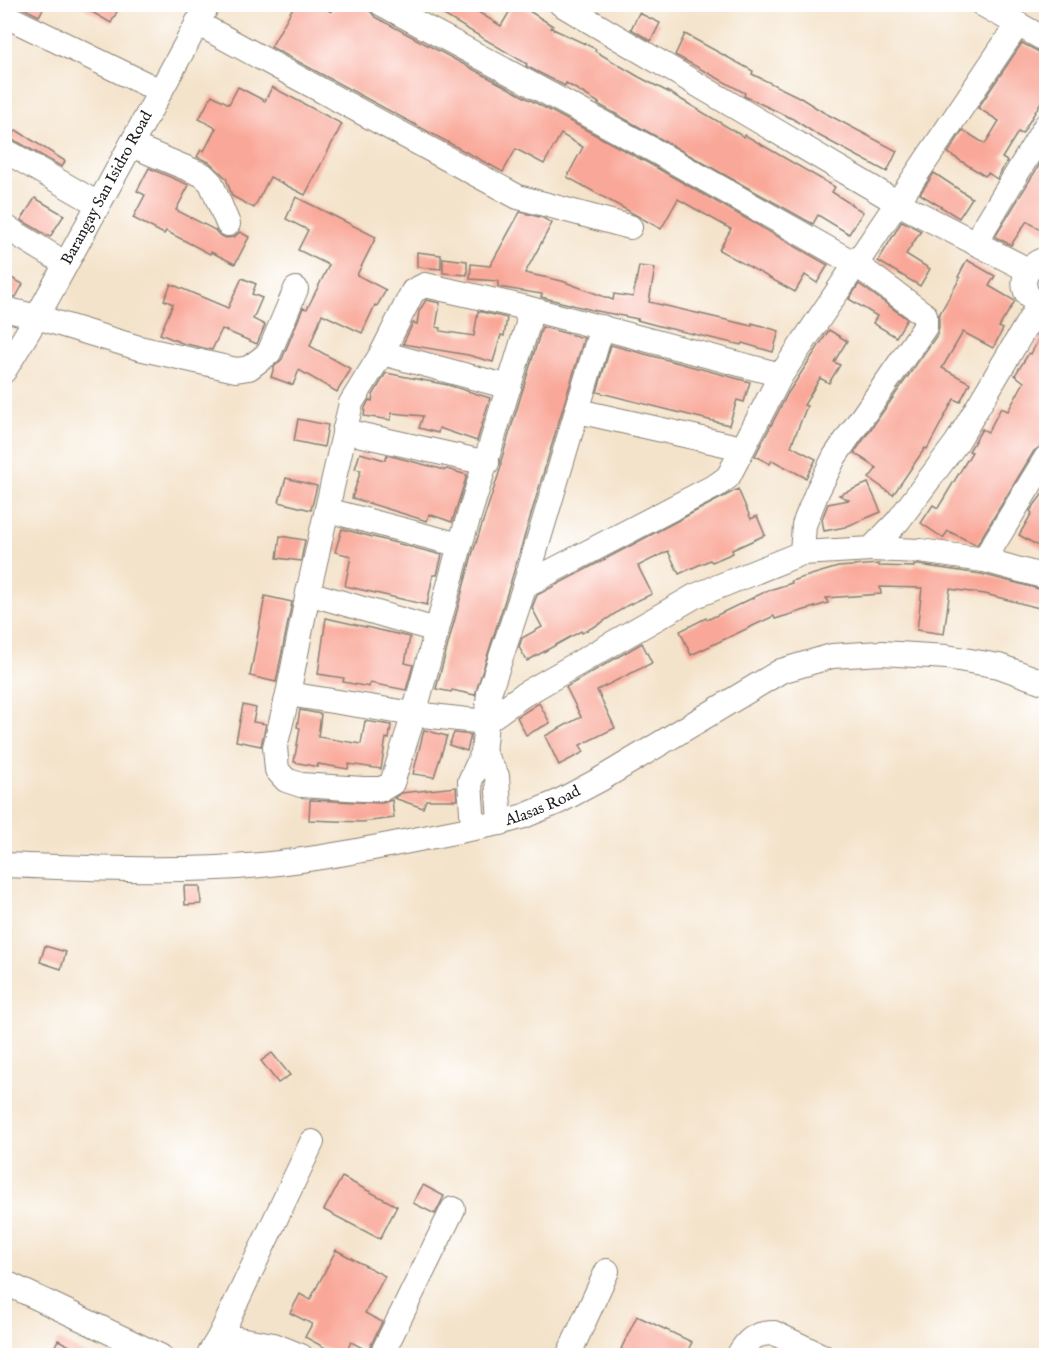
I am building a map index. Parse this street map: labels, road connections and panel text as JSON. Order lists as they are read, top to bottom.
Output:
{
  "streets": {
    "street": ["Barangay San Isidro Road", "Alasas Road"]
  }
}
